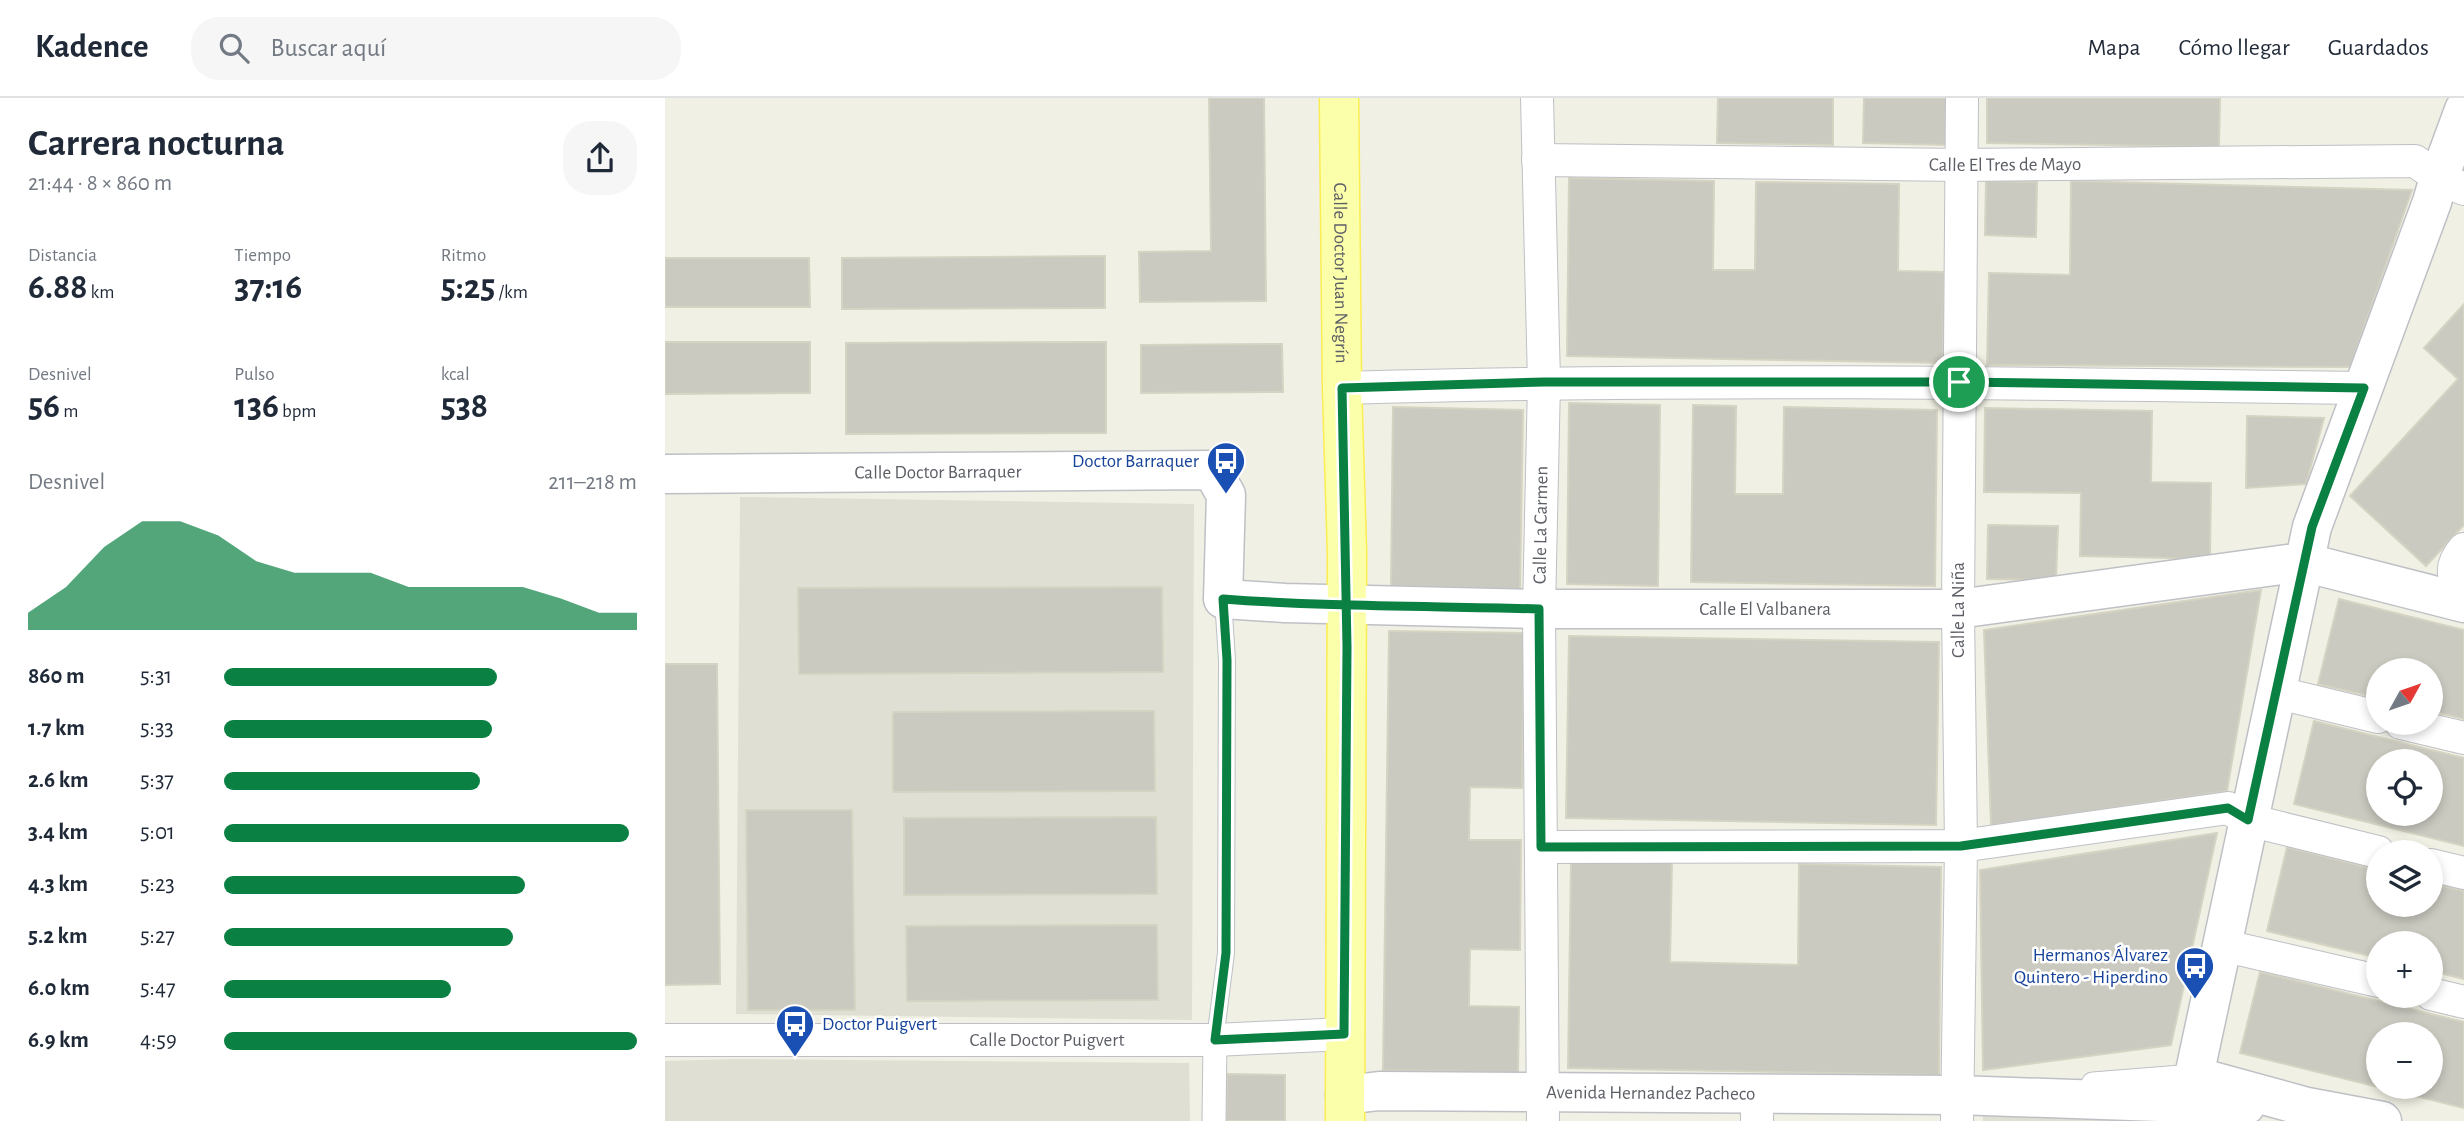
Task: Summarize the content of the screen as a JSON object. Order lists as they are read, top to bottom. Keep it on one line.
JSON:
{"streets":{"main road":["Calle Doctor Juan Negrín"],"street":["Calle El Tres de Mayo","Calle Doctor Barraquer","Calle La Carmen","Calle El Valbanera","Calle La Niña","Calle Doctor Puigvert","Avenida Hernandez Pacheco"]},"crossings":[["Calle El Tres de Mayo","Calle La Carmen"],["Calle El Tres de Mayo","Calle La Niña"],["Calle Doctor Juan Negrín","Calle El Valbanera"],["Calle Doctor Juan Negrín","Calle Doctor Puigvert"],["Calle Doctor Juan Negrín","Avenida Hernandez Pacheco"],["Calle Doctor Barraquer","Calle El Valbanera"],["Calle La Carmen","Calle El Valbanera"],["Calle La Carmen","Avenida Hernandez Pacheco"],["Calle El Valbanera","Calle La Niña"],["Calle La Niña","Avenida Hernandez Pacheco"]],"places":{"bus stop":["Doctor Barraquer","Hermanos Álvarez Quintero - Hiperdino","Doctor Puigvert"]},"north":"top right","page":{"header":"Kadence","search":"Buscar aquí","nav":["Mapa","Cómo llegar","Guardados"],"heading":["Carrera nocturna","21:44 · 8 × 860 m"],"stats":[["Distancia","6.88 km"],["Tiempo","37:16"],["Ritmo","5:25 /km"],["Desnivel","56 m"],["Pulso","136 bpm"],["kcal","538"]],"chart":["Desnivel","211–218 m"],"list":[{"name":"860 m","note":"5:31"},{"name":"1.7 km","note":"5:33"},{"name":"2.6 km","note":"5:37"},{"name":"3.4 km","note":"5:01"},{"name":"4.3 km","note":"5:23"},{"name":"5.2 km","note":"5:27"},{"name":"6.0 km","note":"5:47"},{"name":"6.9 km","note":"4:59"}],"map_buttons":["+","−"]}}
